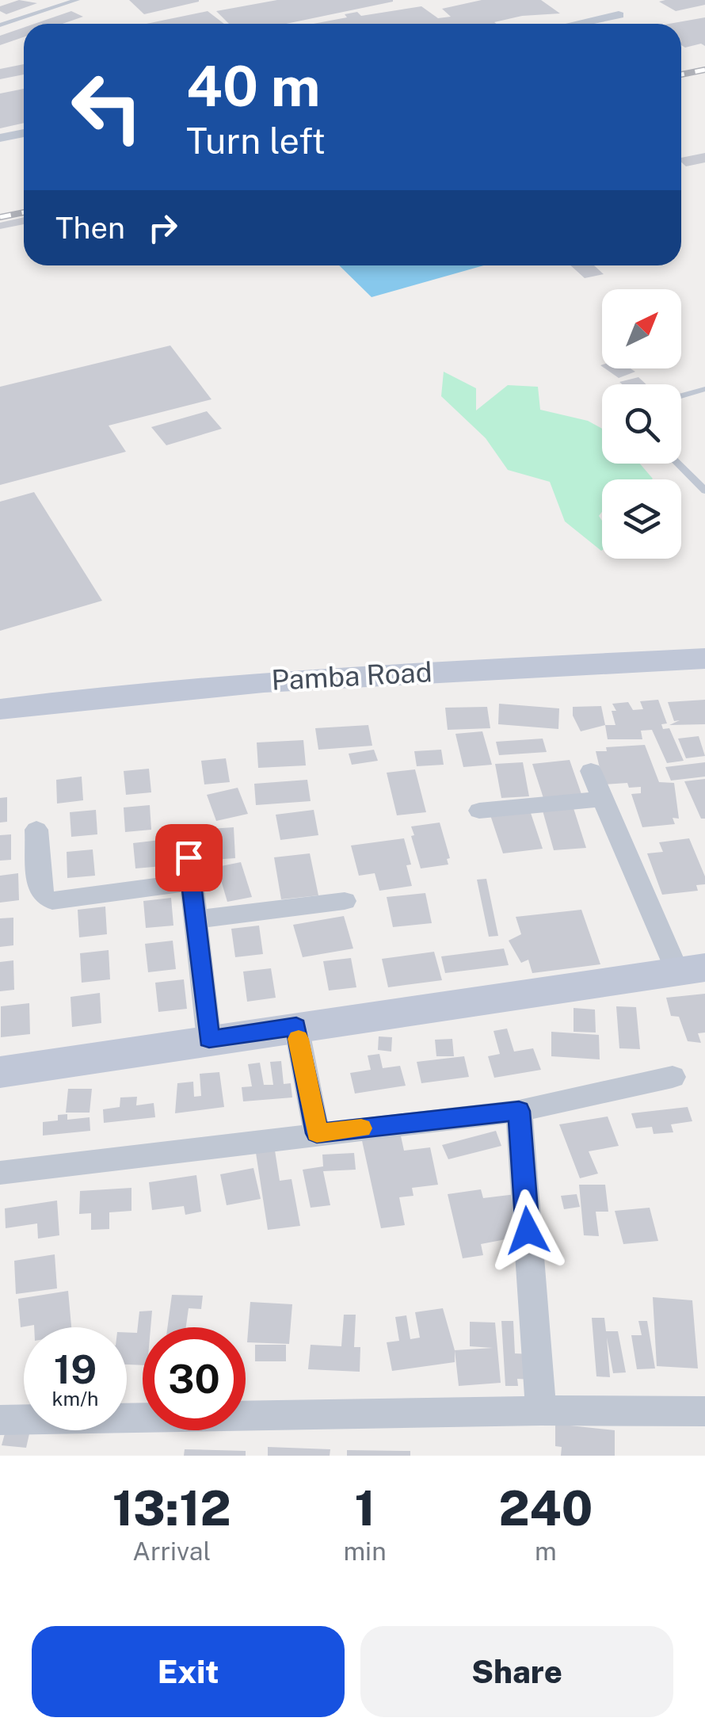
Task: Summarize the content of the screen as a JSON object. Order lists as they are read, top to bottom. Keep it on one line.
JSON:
{"streets":{"main road":["Pamba Road"]},"north":"top right","page":{"turn":["40 m","Turn left"],"then":"Then","speed":"19 km/h","limit":"30","eta":["13:12","Arrival","1","min","240","m"],"buttons":["Exit","Share"]}}
